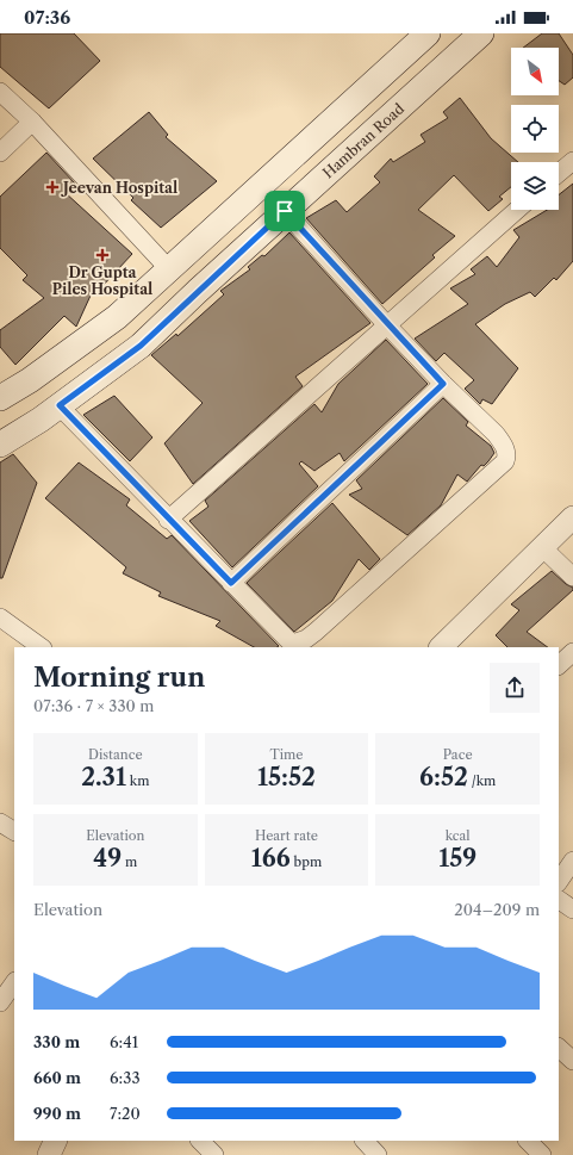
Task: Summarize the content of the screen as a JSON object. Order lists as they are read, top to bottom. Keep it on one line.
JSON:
{"streets":{"main road":["Hambran Road"]},"places":{"health":["Jeevan Hospital","Dr Gupta Piles Hospital"]},"north":"bottom right","page":{"status":"07:36","heading":["Morning run","07:36 · 7 × 330 m"],"stats":[["Distance","2.31 km"],["Time","15:52"],["Pace","6:52 /km"],["Elevation","49 m"],["Heart rate","166 bpm"],["kcal","159"]],"chart":["Elevation","204–209 m"],"list":[{"name":"330 m","note":"6:41"},{"name":"660 m","note":"6:33"},{"name":"990 m","note":"7:20"}]}}
